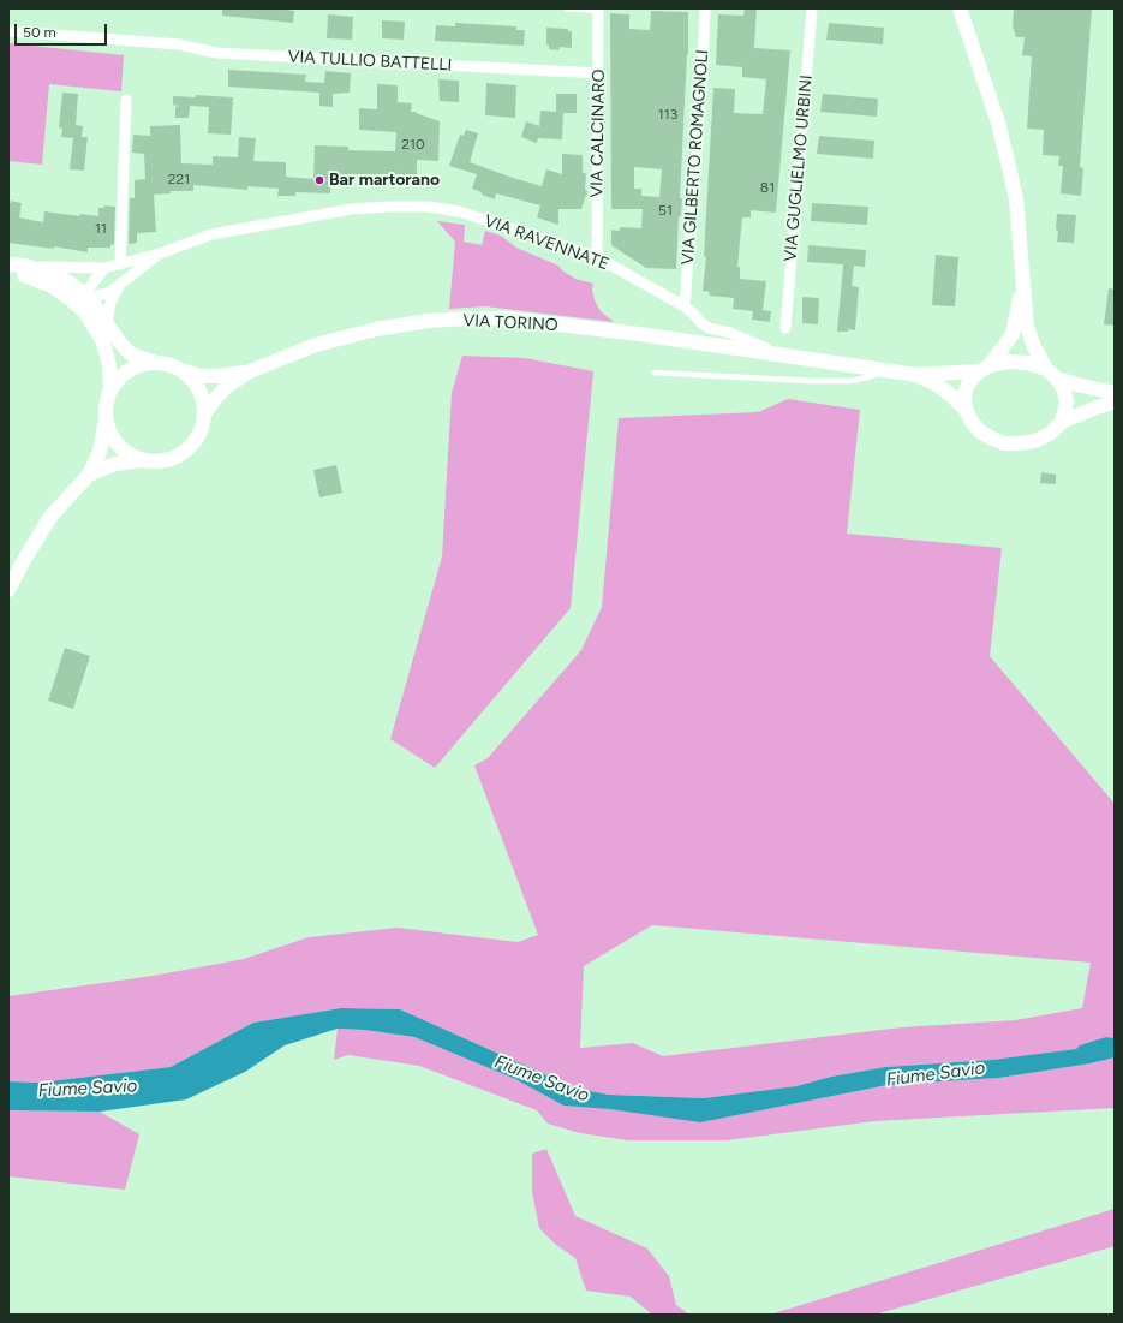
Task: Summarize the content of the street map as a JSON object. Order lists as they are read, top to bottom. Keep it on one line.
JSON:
{"streets":{"main road":["VIA RAVENNATE","VIA TORINO"],"street":["VIA TULLIO BATTELLI","VIA CALCINARO","VIA GILBERTO ROMAGNOLI","VIA GUGLIELMO URBINI"]},"crossings":[["VIA TULLIO BATTELLI","VIA CALCINARO"],["VIA CALCINARO","VIA RAVENNATE"],["VIA GILBERTO ROMAGNOLI","VIA RAVENNATE"],["VIA RAVENNATE","VIA TORINO"]],"water":["Fiume Savio"],"places":["Bar martorano"],"house_numbers":["113","210","221","81","51","11"],"scale_bar":"50 m"}
